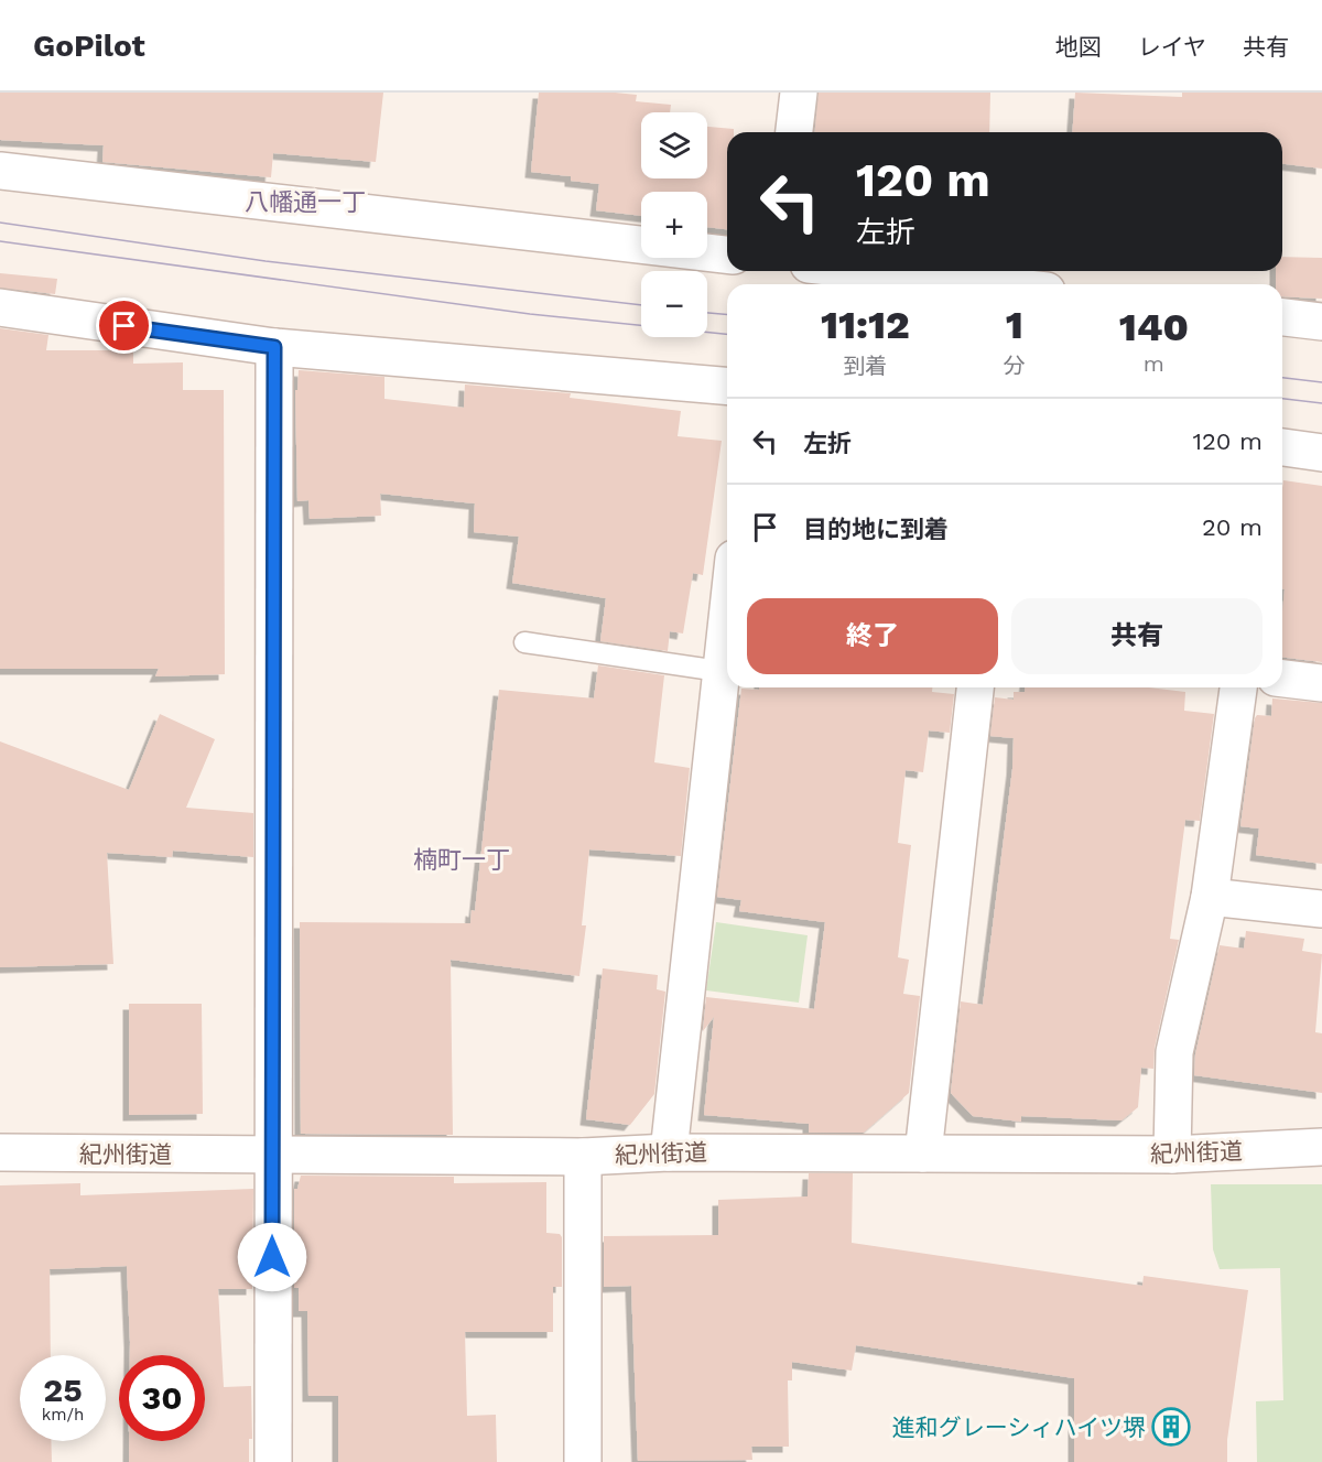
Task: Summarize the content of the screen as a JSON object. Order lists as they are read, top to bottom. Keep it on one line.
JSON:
{"streets":{"street":["紀州街道"]},"districts":["八幡通一丁","楠町一丁"],"places":{"building":["進和グレーシィハイツ堺"]},"page":{"header":"GoPilot","nav":["地図","レイヤ","共有"],"map_buttons":["+","−"],"turn":["120 m","左折"],"eta":["11:12","到着","1","分","140","m"],"list":[{"name":"左折","value":"120 m"},{"name":"目的地に到着","value":"20 m"}],"buttons":["終了","共有"],"speed":"25 km/h","limit":"30"}}
